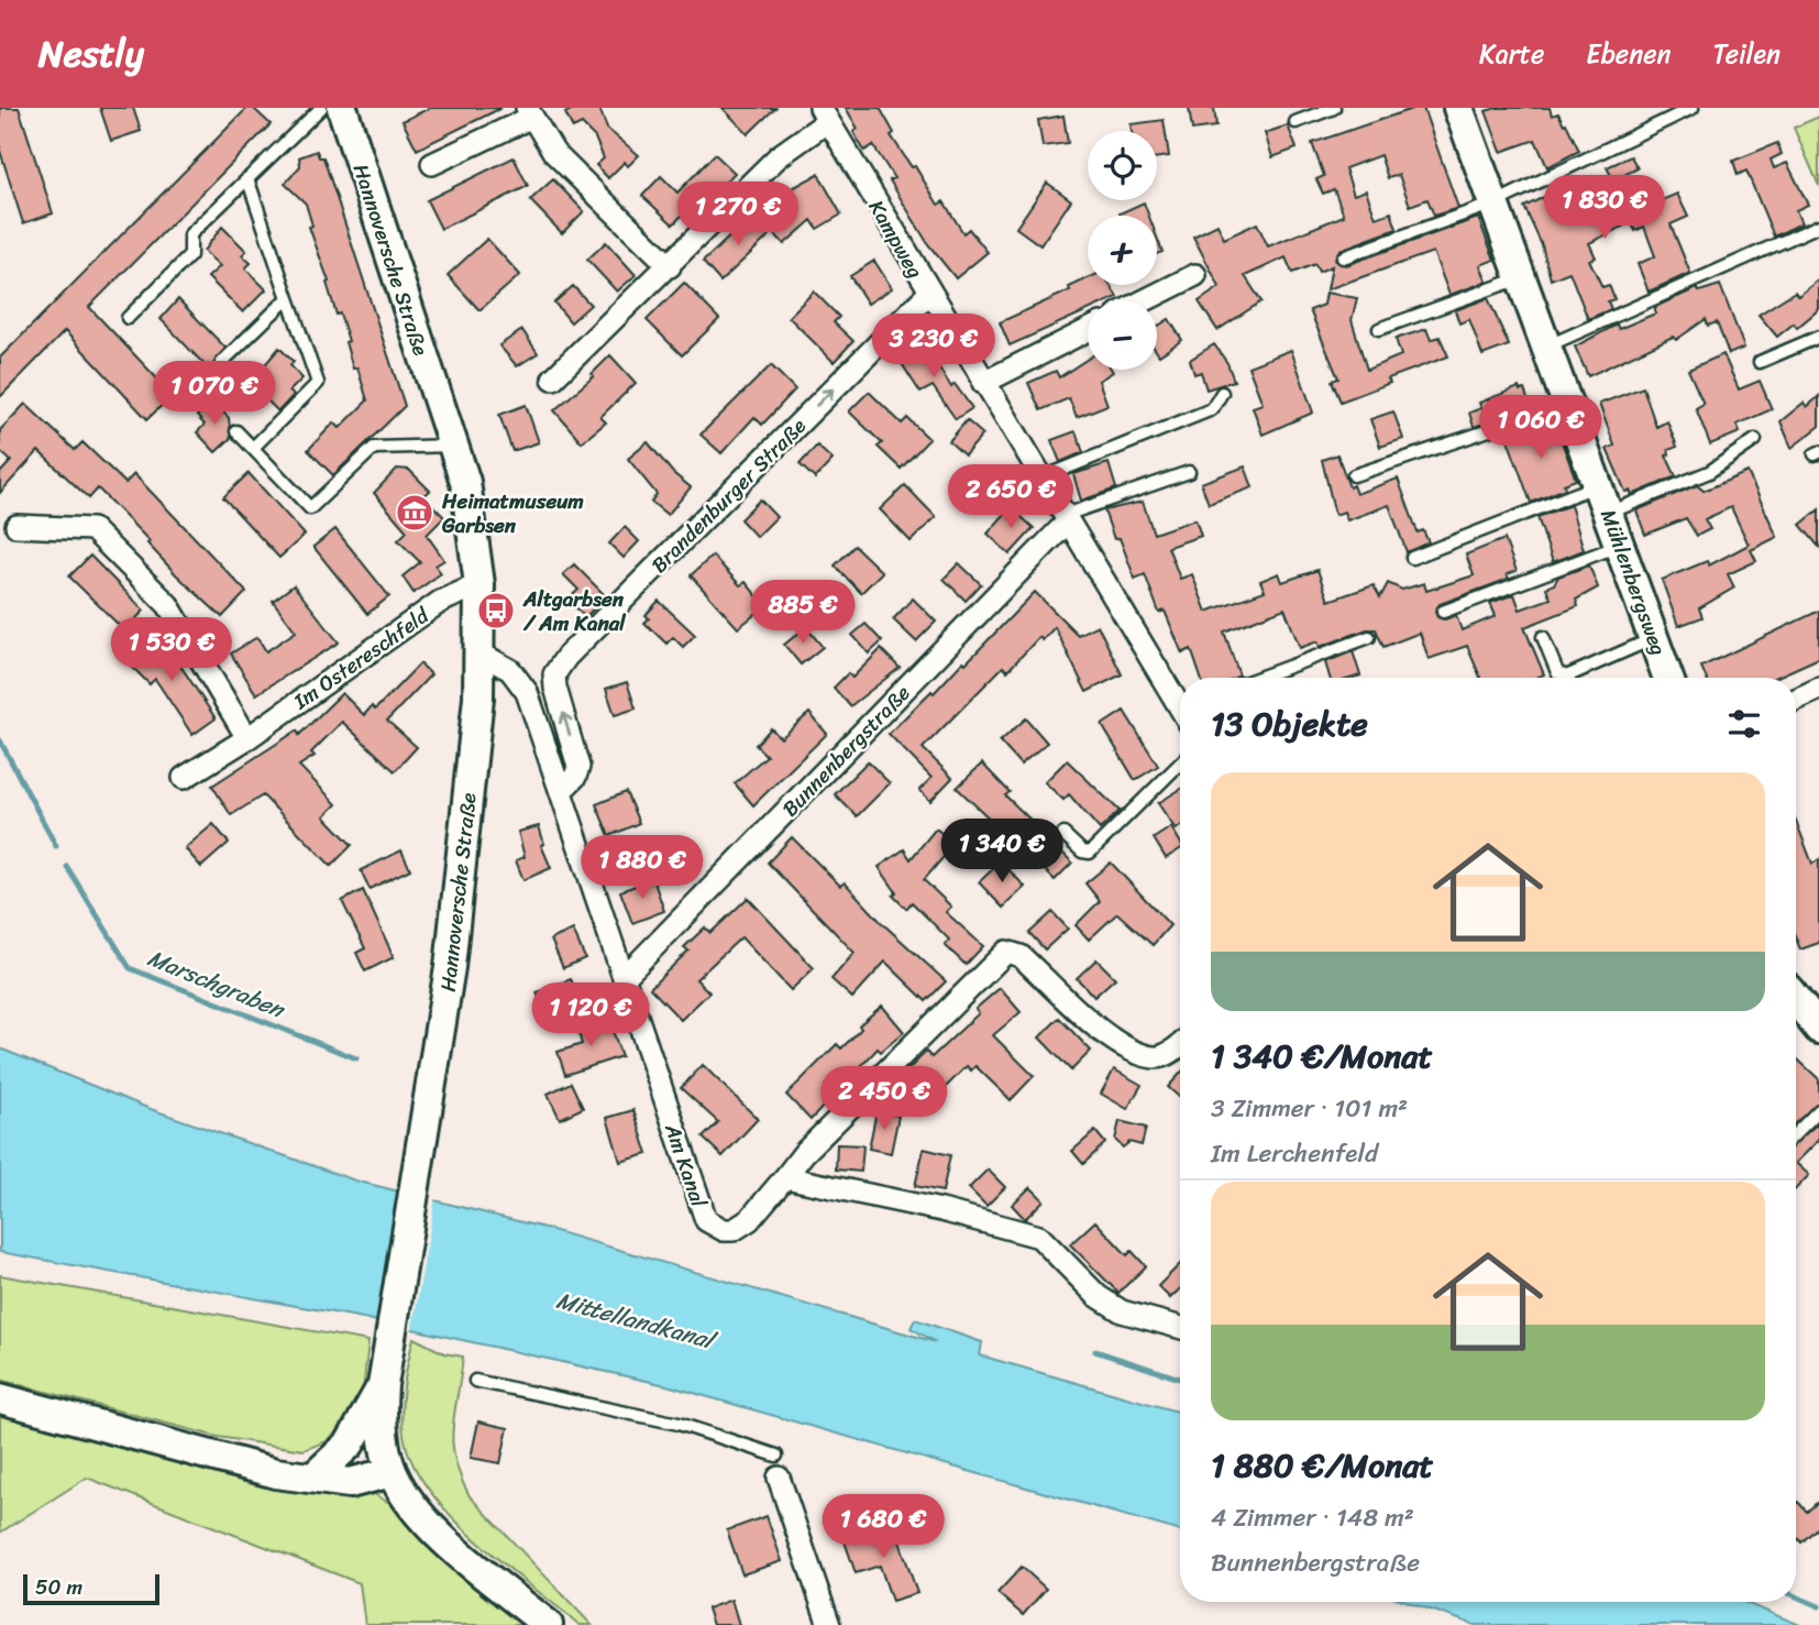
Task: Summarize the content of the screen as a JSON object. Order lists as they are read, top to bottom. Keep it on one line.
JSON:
{"streets":{"main road":["Hannoversche Straße","Mühlenbergsweg"],"street":["Kampweg","Brandenburger Straße","Im Ostereschfeld","Bunnenbergstraße","Am Kanal"]},"crossings":[["Kampweg","Brandenburger Straße"],["Kampweg","Bunnenbergstraße"],["Hannoversche Straße","Im Ostereschfeld"],["Hannoversche Straße","Am Kanal"],["Brandenburger Straße","Am Kanal"],["Bunnenbergstraße","Am Kanal"]],"one_way":["Brandenburger Straße"],"water":["Marschgraben","Mittellandkanal"],"places":{"museum":["Heimatmuseum Garbsen"],"bus stop":["Altgarbsen / Am Kanal"]},"scale_bar":"50 m","page":{"header":"Nestly","nav":["Karte","Ebenen","Teilen"],"map_buttons":["+","−"],"price":["1 830 €","1 270 €","3 230 €","1 070 €","1 060 €","2 650 €","885 €","1 530 €","1 340 €","1 880 €","1 120 €","2 450 €","1 680 €"],"heading":"13 Objekte","list":[{"name":"1 340 €/Monat","note":"3 Zimmer · 101 m² · Im Lerchenfeld"},{"name":"1 880 €/Monat","note":"4 Zimmer · 148 m² · Bunnenbergstraße"}],"scale":"50 m"}}
